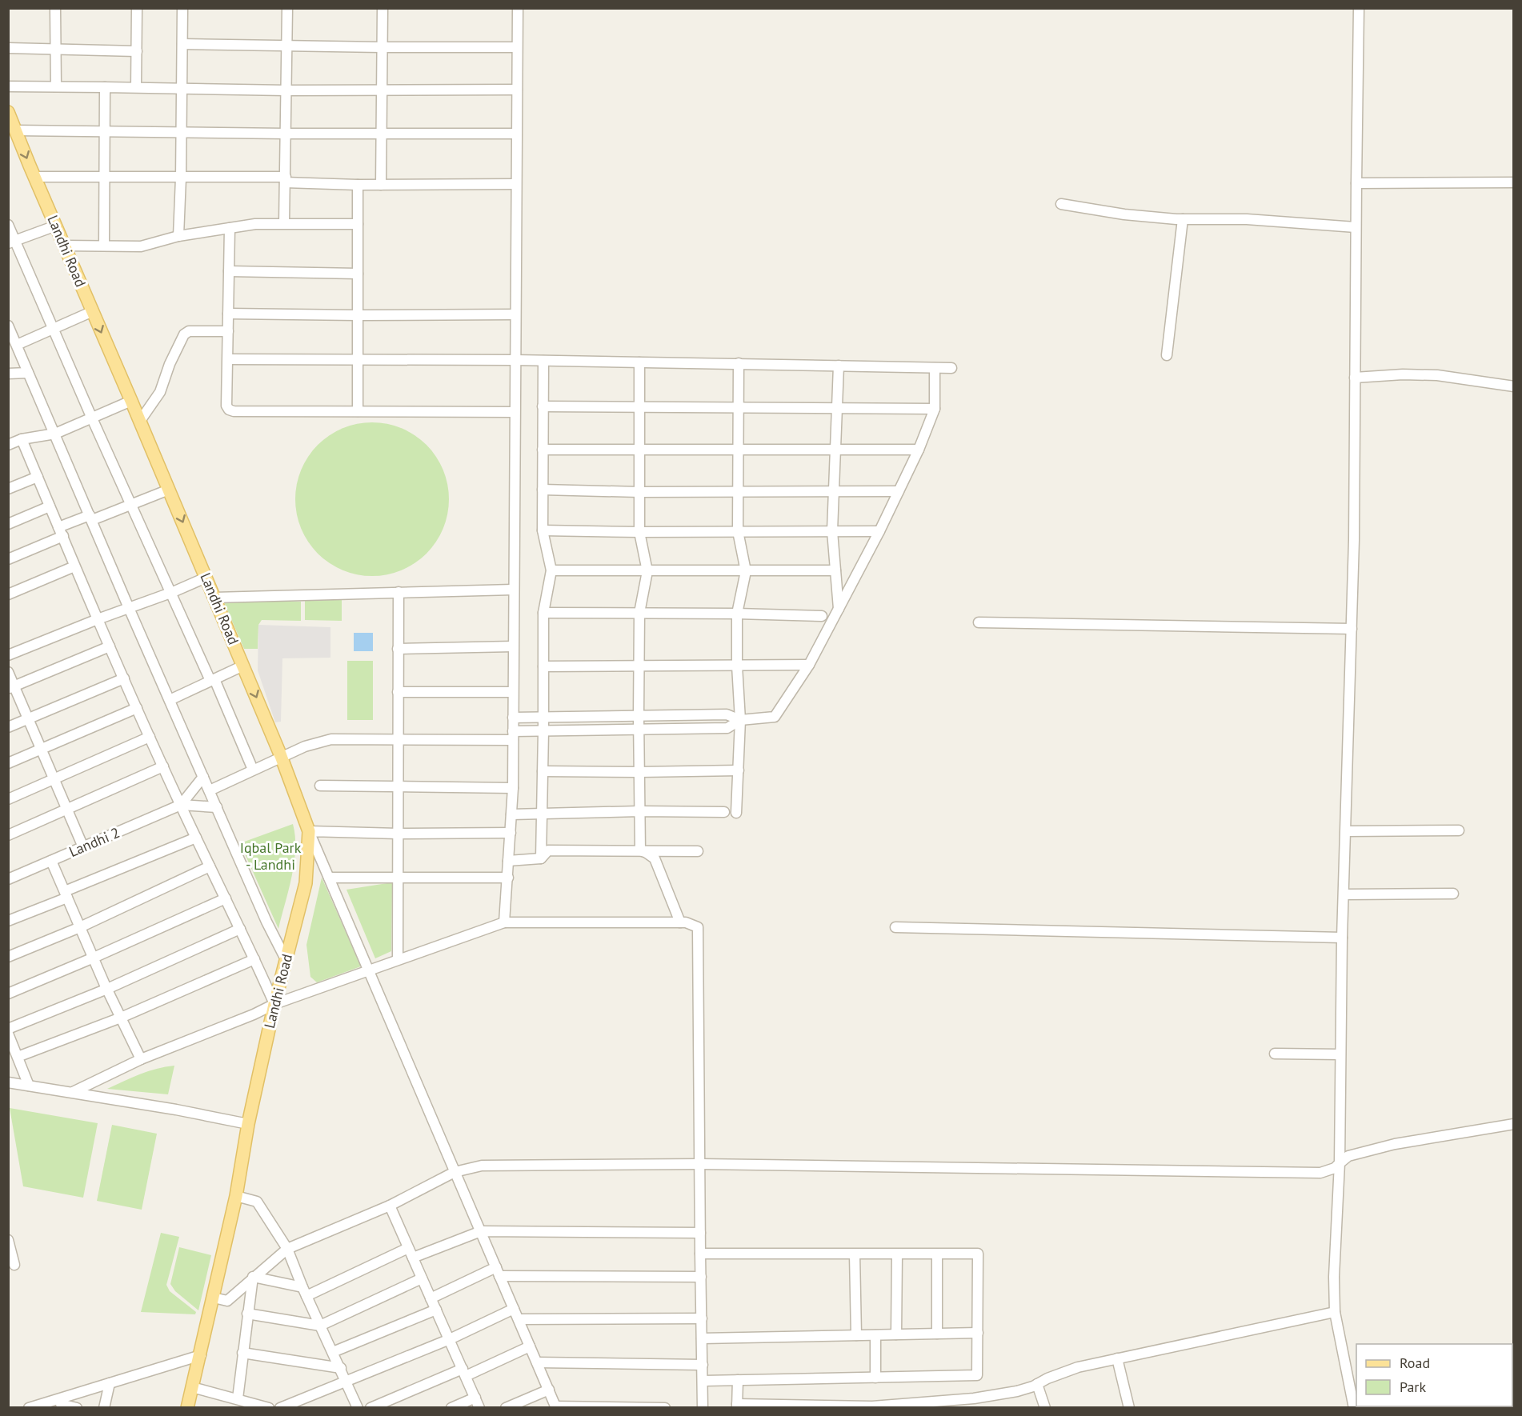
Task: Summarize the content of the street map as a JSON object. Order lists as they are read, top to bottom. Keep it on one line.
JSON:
{"streets":{"main road":["Landhi Road"],"street":["Landhi 2"]},"parks":["Iqbal Park - Landhi"],"legend":["Road","Park"]}
